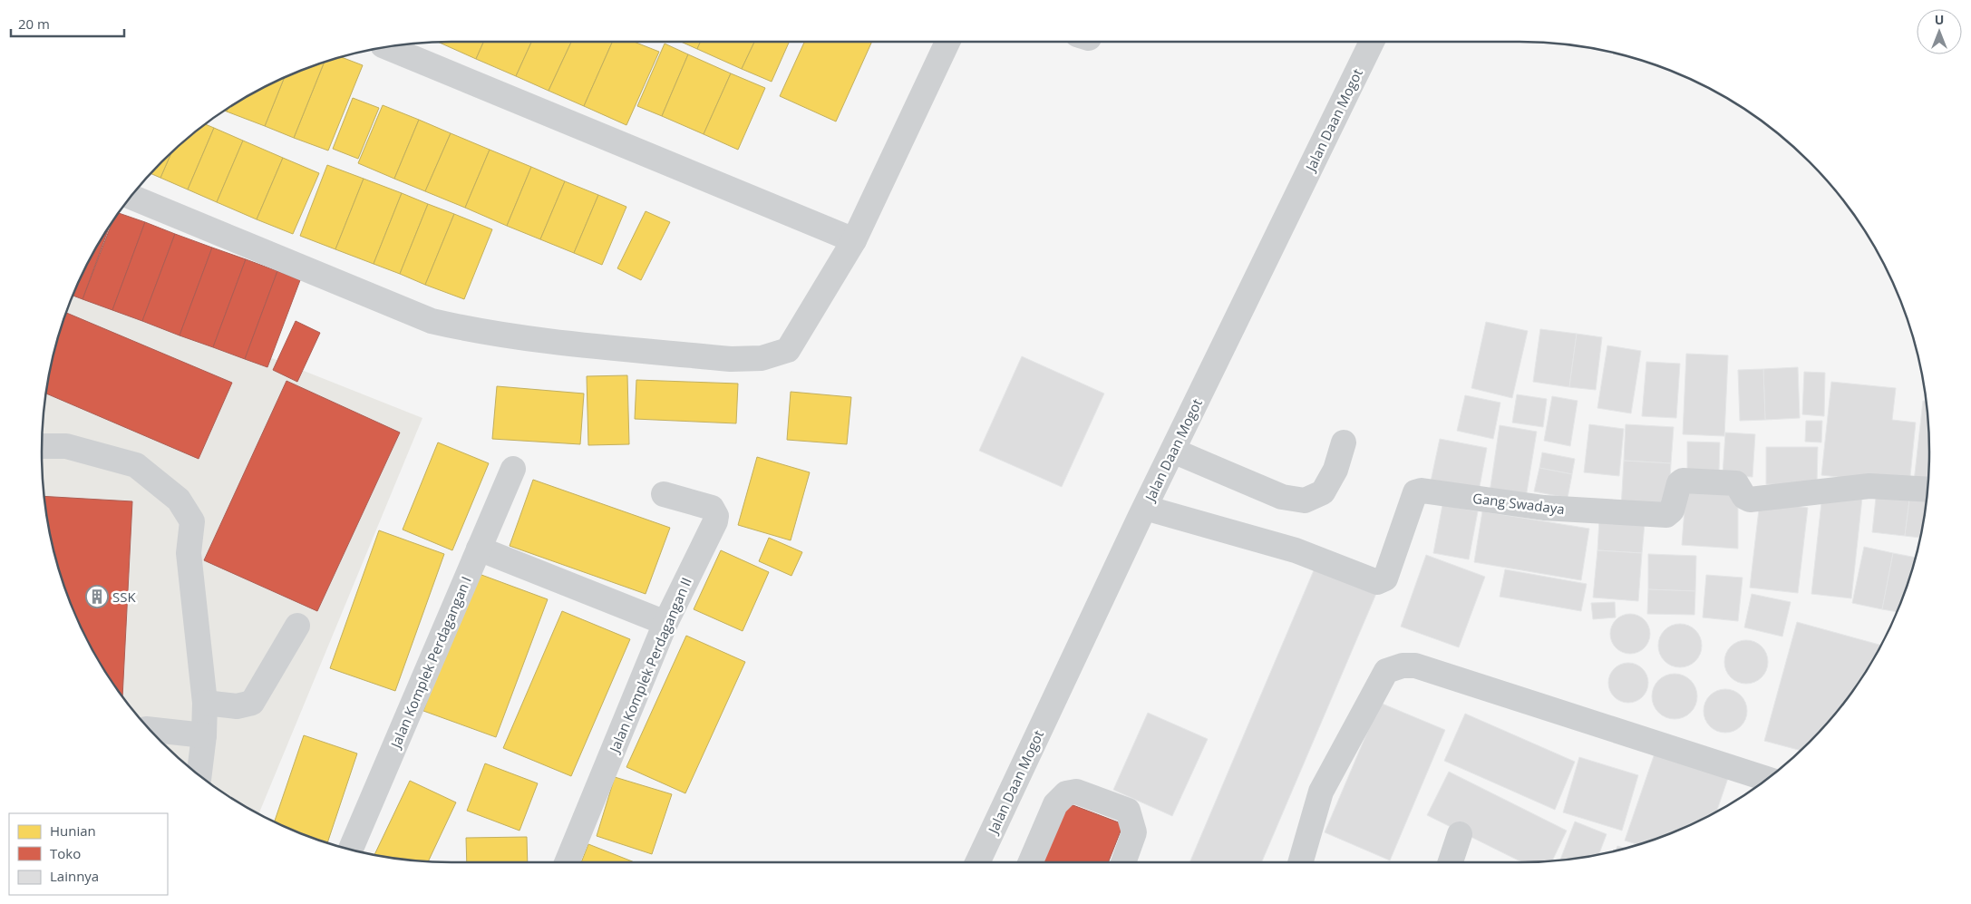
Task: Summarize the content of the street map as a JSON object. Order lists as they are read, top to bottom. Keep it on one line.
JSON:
{"streets":{"street":["Jalan Daan Mogot","Gang Swadaya","Jalan Komplek Perdagangan I","Jalan Komplek Perdagangan II"]},"crossings":[["Jalan Daan Mogot","Gang Swadaya"]],"places":{"building":["SSK"]},"legend":["Hunian","Toko","Lainnya"],"scale_bar":"20 m","north":"top"}
